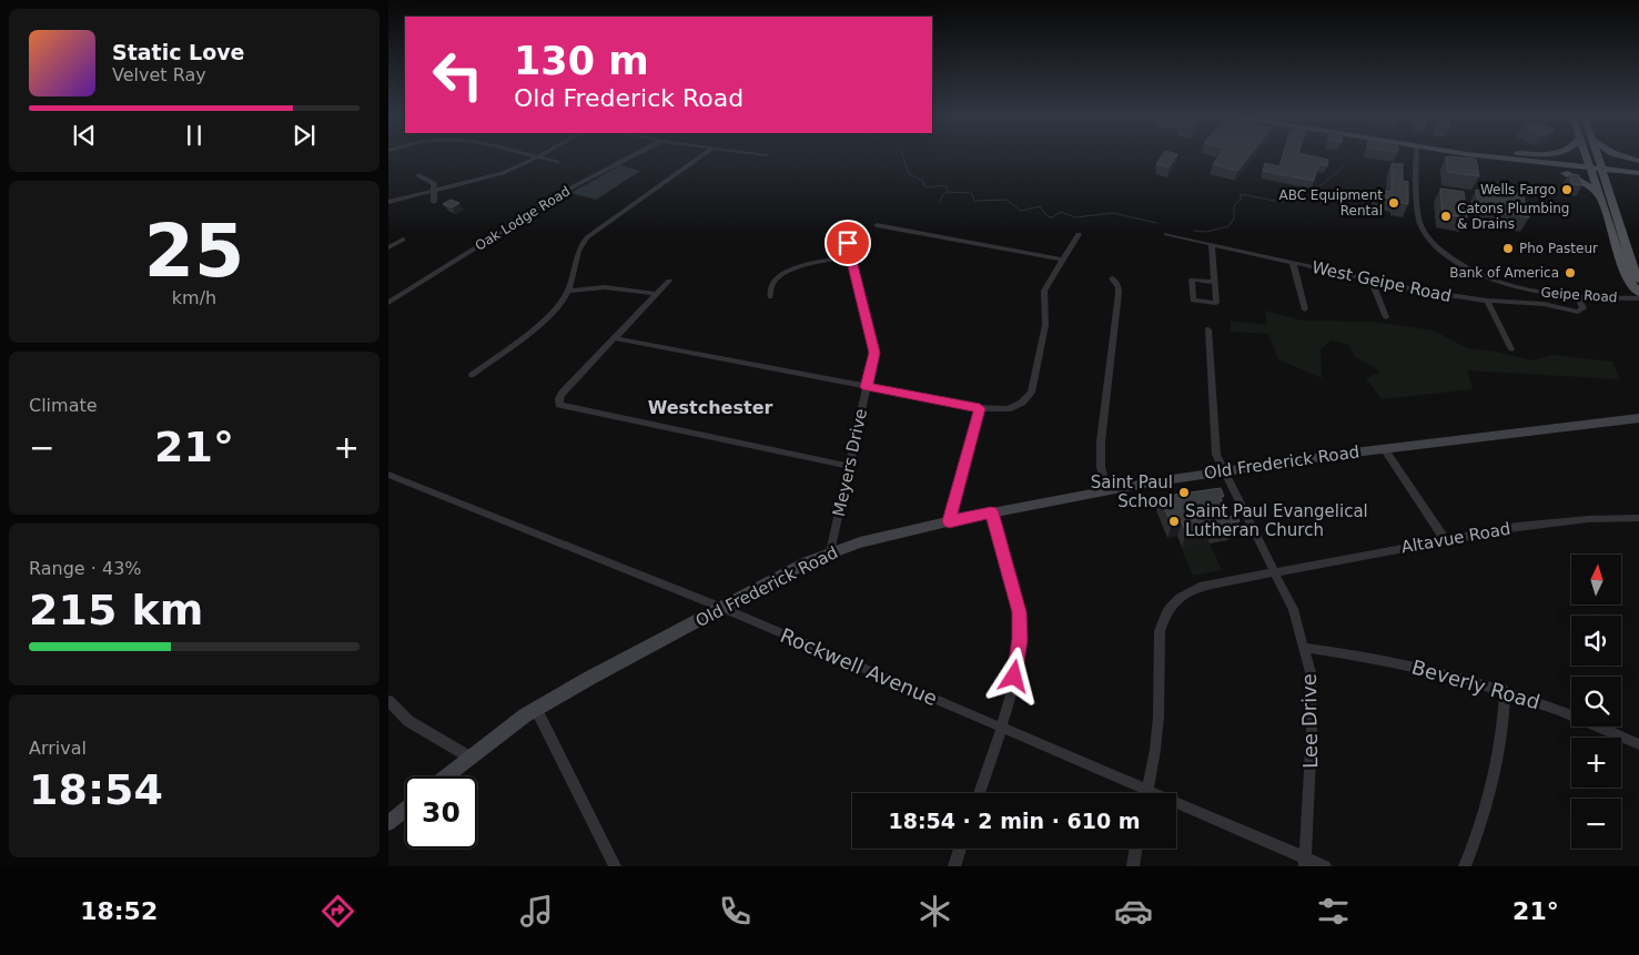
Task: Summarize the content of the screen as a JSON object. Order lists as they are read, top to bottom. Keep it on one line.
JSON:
{"streets":{"street":["Oak Lodge Road","West Geipe Road","Geipe Road","Meyers Drive","Old Frederick Road","Altavue Road","Rockwell Avenue","Beverly Road","Lee Drive"]},"crossings":[["West Geipe Road","Geipe Road"],["Meyers Drive","Old Frederick Road"],["Old Frederick Road","Rockwell Avenue"],["Old Frederick Road","Lee Drive"],["Altavue Road","Rockwell Avenue"],["Altavue Road","Lee Drive"],["Rockwell Avenue","Lee Drive"],["Beverly Road","Lee Drive"]],"districts":["Westchester"],"places":["Wells Fargo","ABC Equipment Rental","Catons Plumbing & Drains","Pho Pasteur","Bank of America","Saint Paul School","Saint Paul Evangelical Lutheran Church"],"north":"top","page":{"turn":["130 m","Old Frederick Road"],"song":["Static Love","Velvet Ray"],"tile":[["25","km/h"],"Climate",["Range · 43%","215 km"],["Arrival","18:54"]],"heat":["−","21°","+"],"map_buttons":["+","−"],"limit":"30","trip":"18:54 · 2 min · 610 m","tabs":["18:52","21°"]}}
